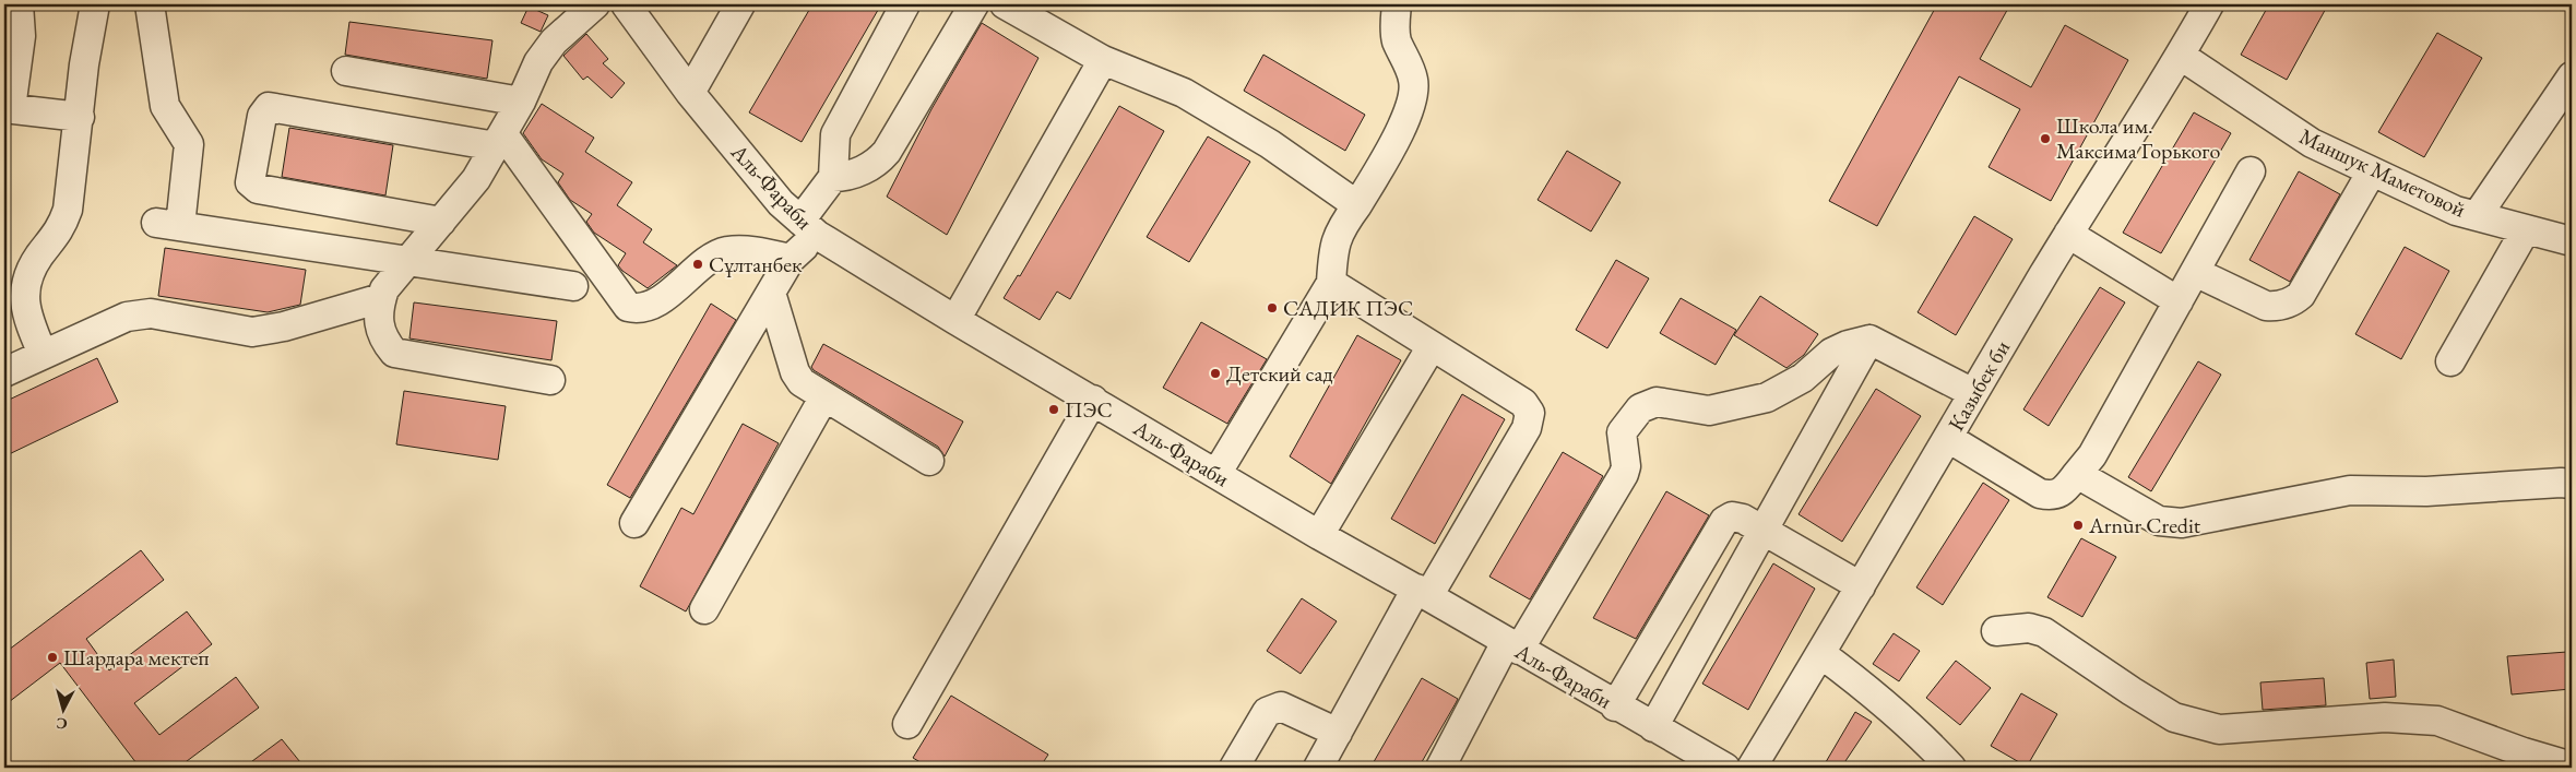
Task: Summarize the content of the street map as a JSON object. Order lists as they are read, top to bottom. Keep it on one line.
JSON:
{"streets":{"street":["Маншук Маметовой","Аль-Фараби","Казыбек би"]},"crossings":[["Маншук Маметовой","Казыбек би"]],"places":["Школа им. Максима Горького","Сұлтанбек","САДИК ПЭС","Детский сад","ПЭС","Arnur Credit","Шардара мектеп"],"north":"bottom"}
